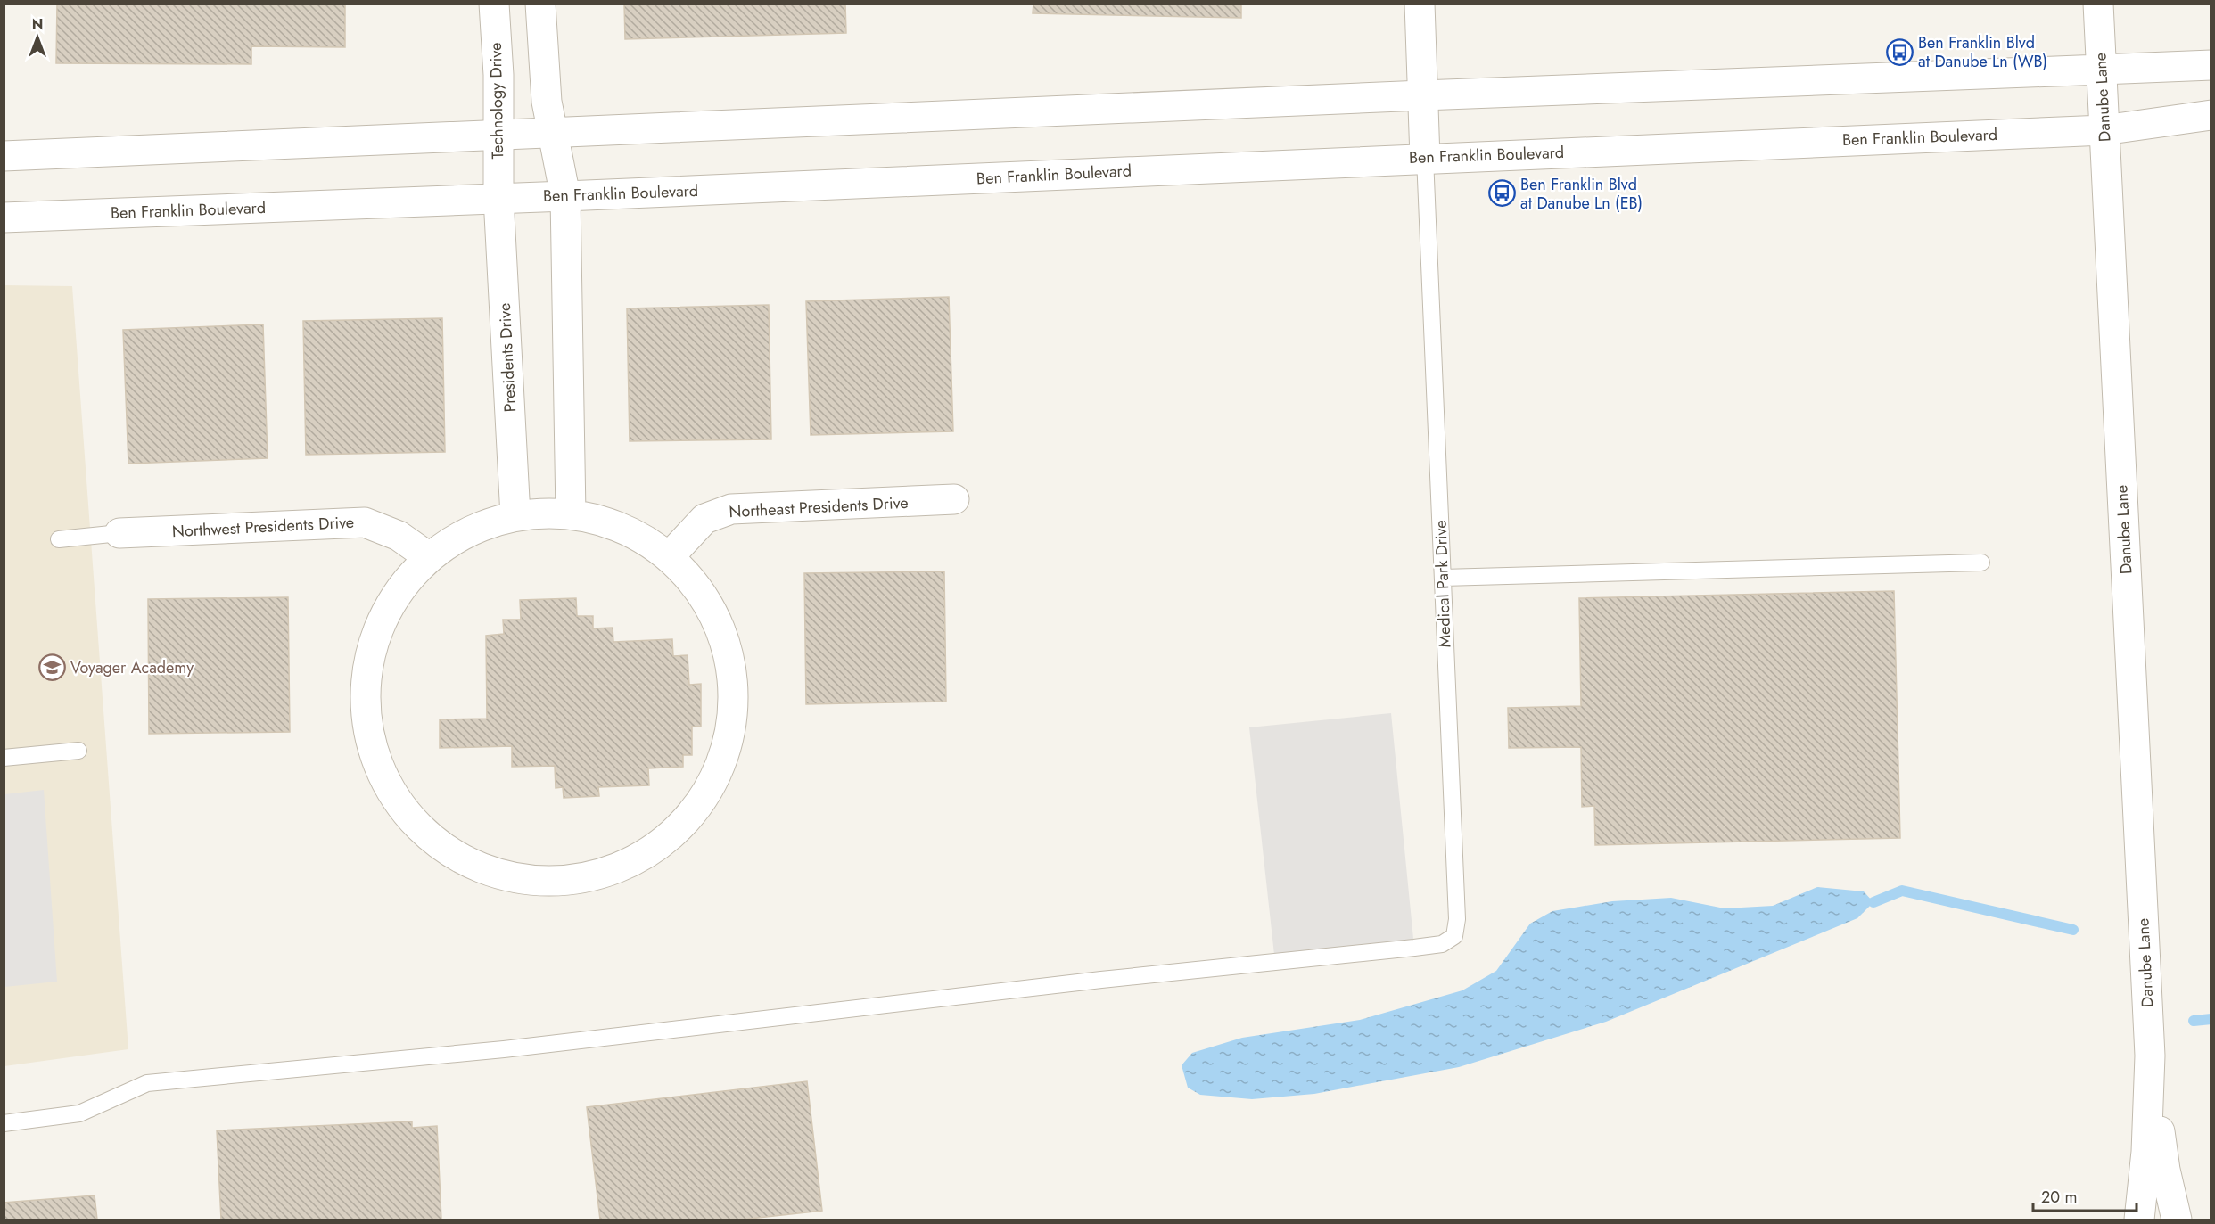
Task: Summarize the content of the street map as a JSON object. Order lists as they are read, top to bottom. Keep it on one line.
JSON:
{"streets":{"street":["Danube Lane","Technology Drive","Ben Franklin Boulevard","Presidents Drive","Northeast Presidents Drive","Northwest Presidents Drive","Medical Park Drive"]},"crossings":[["Danube Lane","Ben Franklin Boulevard"],["Technology Drive","Ben Franklin Boulevard"],["Technology Drive","Presidents Drive"],["Ben Franklin Boulevard","Presidents Drive"],["Ben Franklin Boulevard","Medical Park Drive"]],"places":{"bus stop":["Ben Franklin Blvd at Danube Ln (WB)","Ben Franklin Blvd at Danube Ln (EB)"],"school or university":["Voyager Academy"]},"scale_bar":"20 m","north":"top"}
